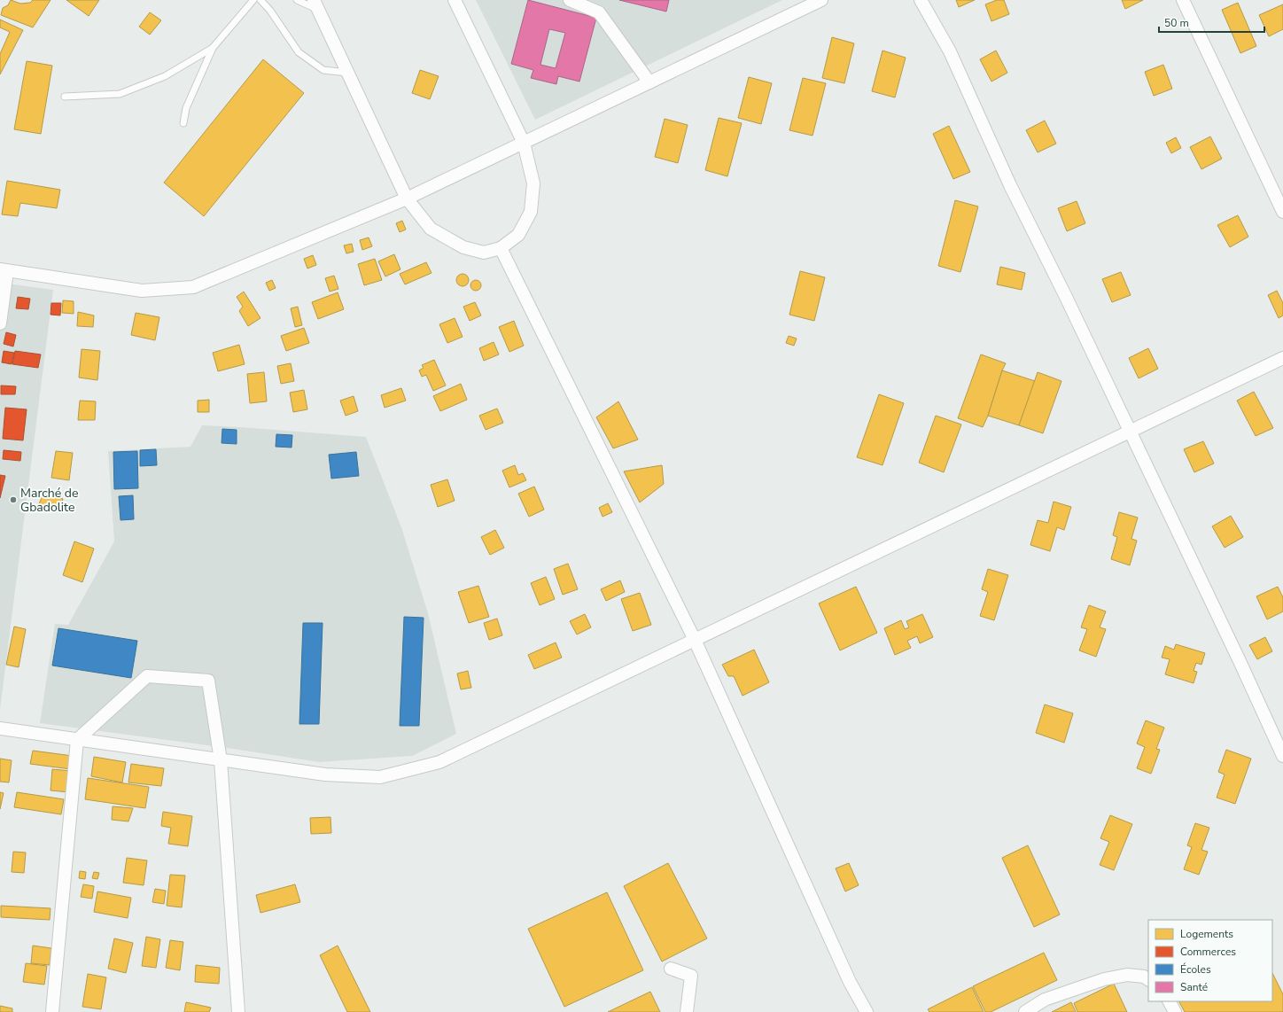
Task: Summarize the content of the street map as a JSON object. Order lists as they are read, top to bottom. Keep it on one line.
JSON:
{"places":["Marché de Gbadolite"],"legend":["Logements","Commerces","Écoles","Santé"],"scale_bar":"50 m"}
